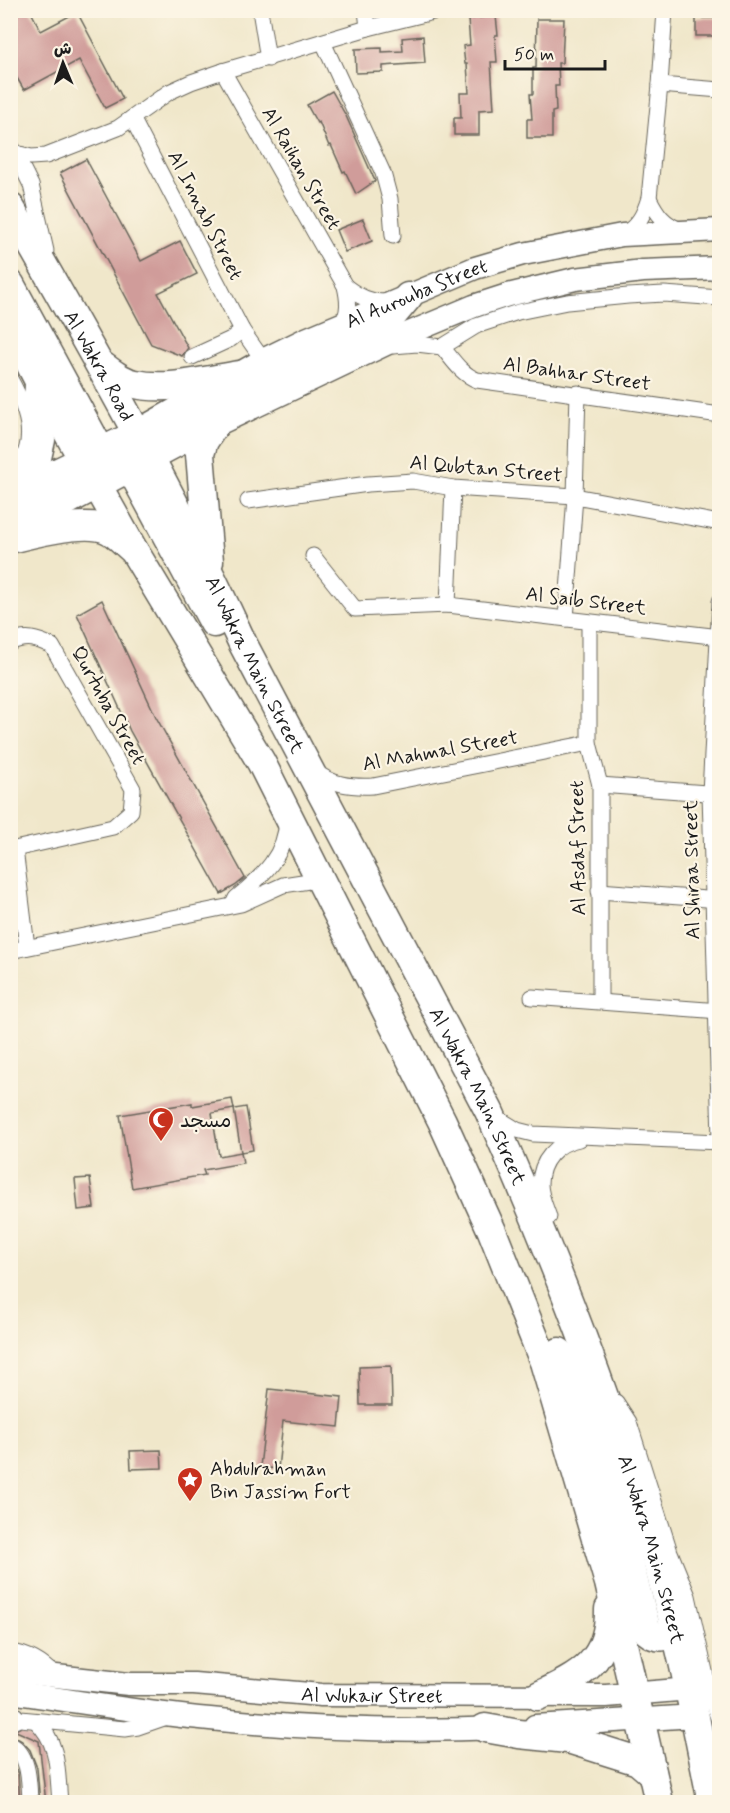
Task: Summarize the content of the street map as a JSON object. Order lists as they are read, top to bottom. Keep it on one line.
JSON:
{"streets":{"highway":["Al Wakra Road","Al Wakra Main Street"],"street":["Al Raihan Street","Al Innab Street","Al Aurouba Street","Al Bahhar Street","Al Qubtan Street","Al Saib Street","Qurtuba Street","Al Mahmal Street","Al Asdaf Street","Al Shiraa Street","Al Wukair Street"]},"crossings":[["Al Raihan Street","Al Aurouba Street"],["Al Innab Street","Al Aurouba Street"],["Al Aurouba Street","Al Wakra Road"],["Al Aurouba Street","Al Bahhar Street"],["Al Aurouba Street","Al Wakra Main Street"],["Al Wakra Road","Al Wakra Main Street"],["Al Saib Street","Al Asdaf Street"],["Al Saib Street","Al Shiraa Street"],["Al Wakra Main Street","Al Mahmal Street"],["Al Wakra Main Street","Al Wukair Street"],["Al Mahmal Street","Al Asdaf Street"]],"places":{"mosque":["مسجد"],"place":["Abdulrahman Bin Jassim Fort"]},"scale_bar":"50 m","north":"top"}
